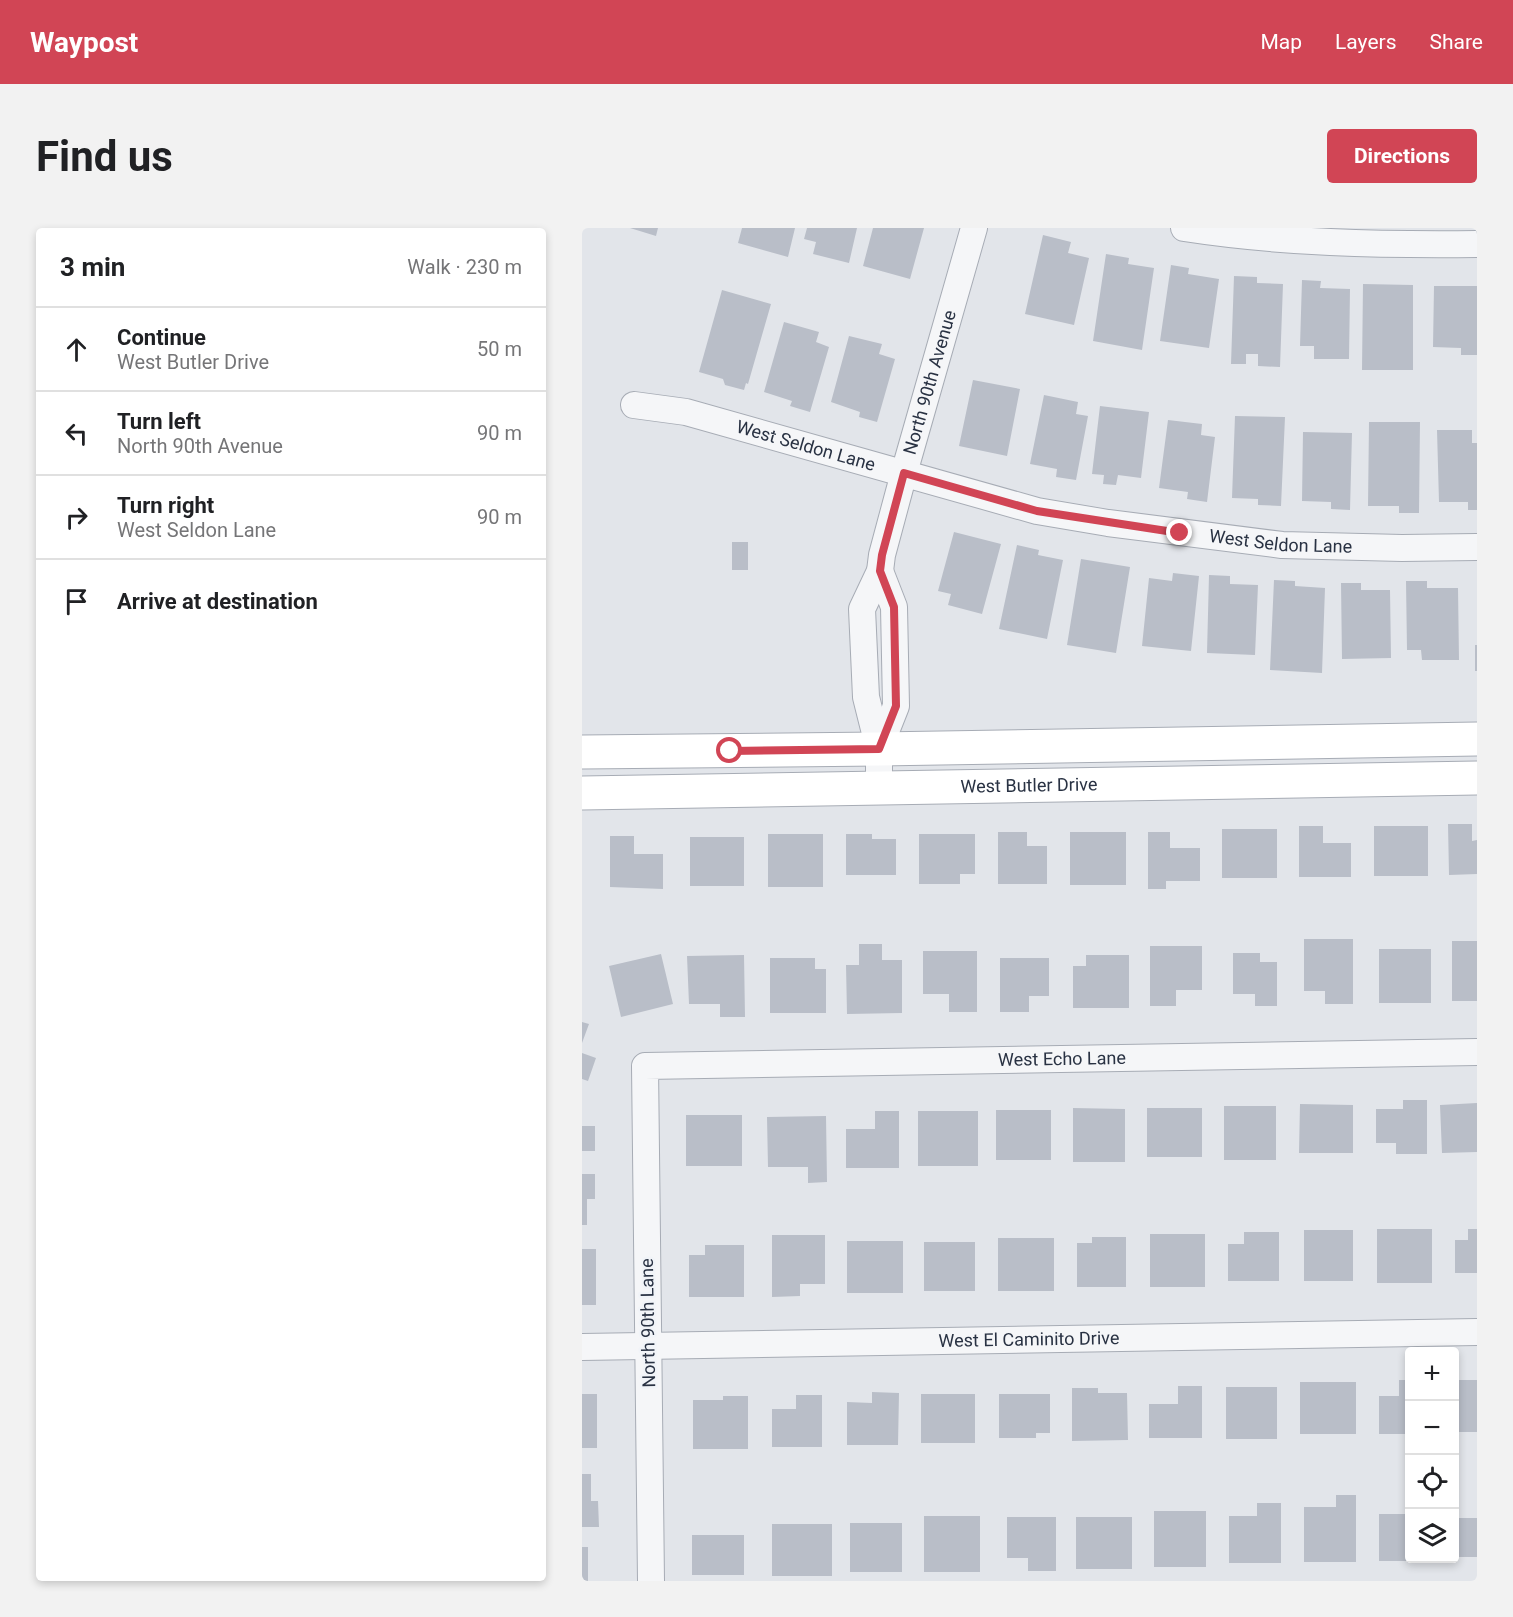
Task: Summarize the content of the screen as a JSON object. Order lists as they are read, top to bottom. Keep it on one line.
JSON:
{"streets":{"street":["North 90th Avenue","West Seldon Lane","West Butler Drive","West Echo Lane","North 90th Lane","West El Caminito Drive"]},"crossings":[["North 90th Avenue","West Seldon Lane"],["North 90th Avenue","West Butler Drive"],["West Echo Lane","North 90th Lane"],["North 90th Lane","West El Caminito Drive"]],"page":{"header":"Waypost","nav":["Map","Layers","Share"],"buttons":"Directions","title":"Find us","heading":["3 min","Walk · 230 m"],"list":[["Continue","West Butler Drive","50 m"],["Turn left","North 90th Avenue","90 m"],["Turn right","West Seldon Lane","90 m"],"Arrive at destination"],"map_buttons":["+","−"]}}
